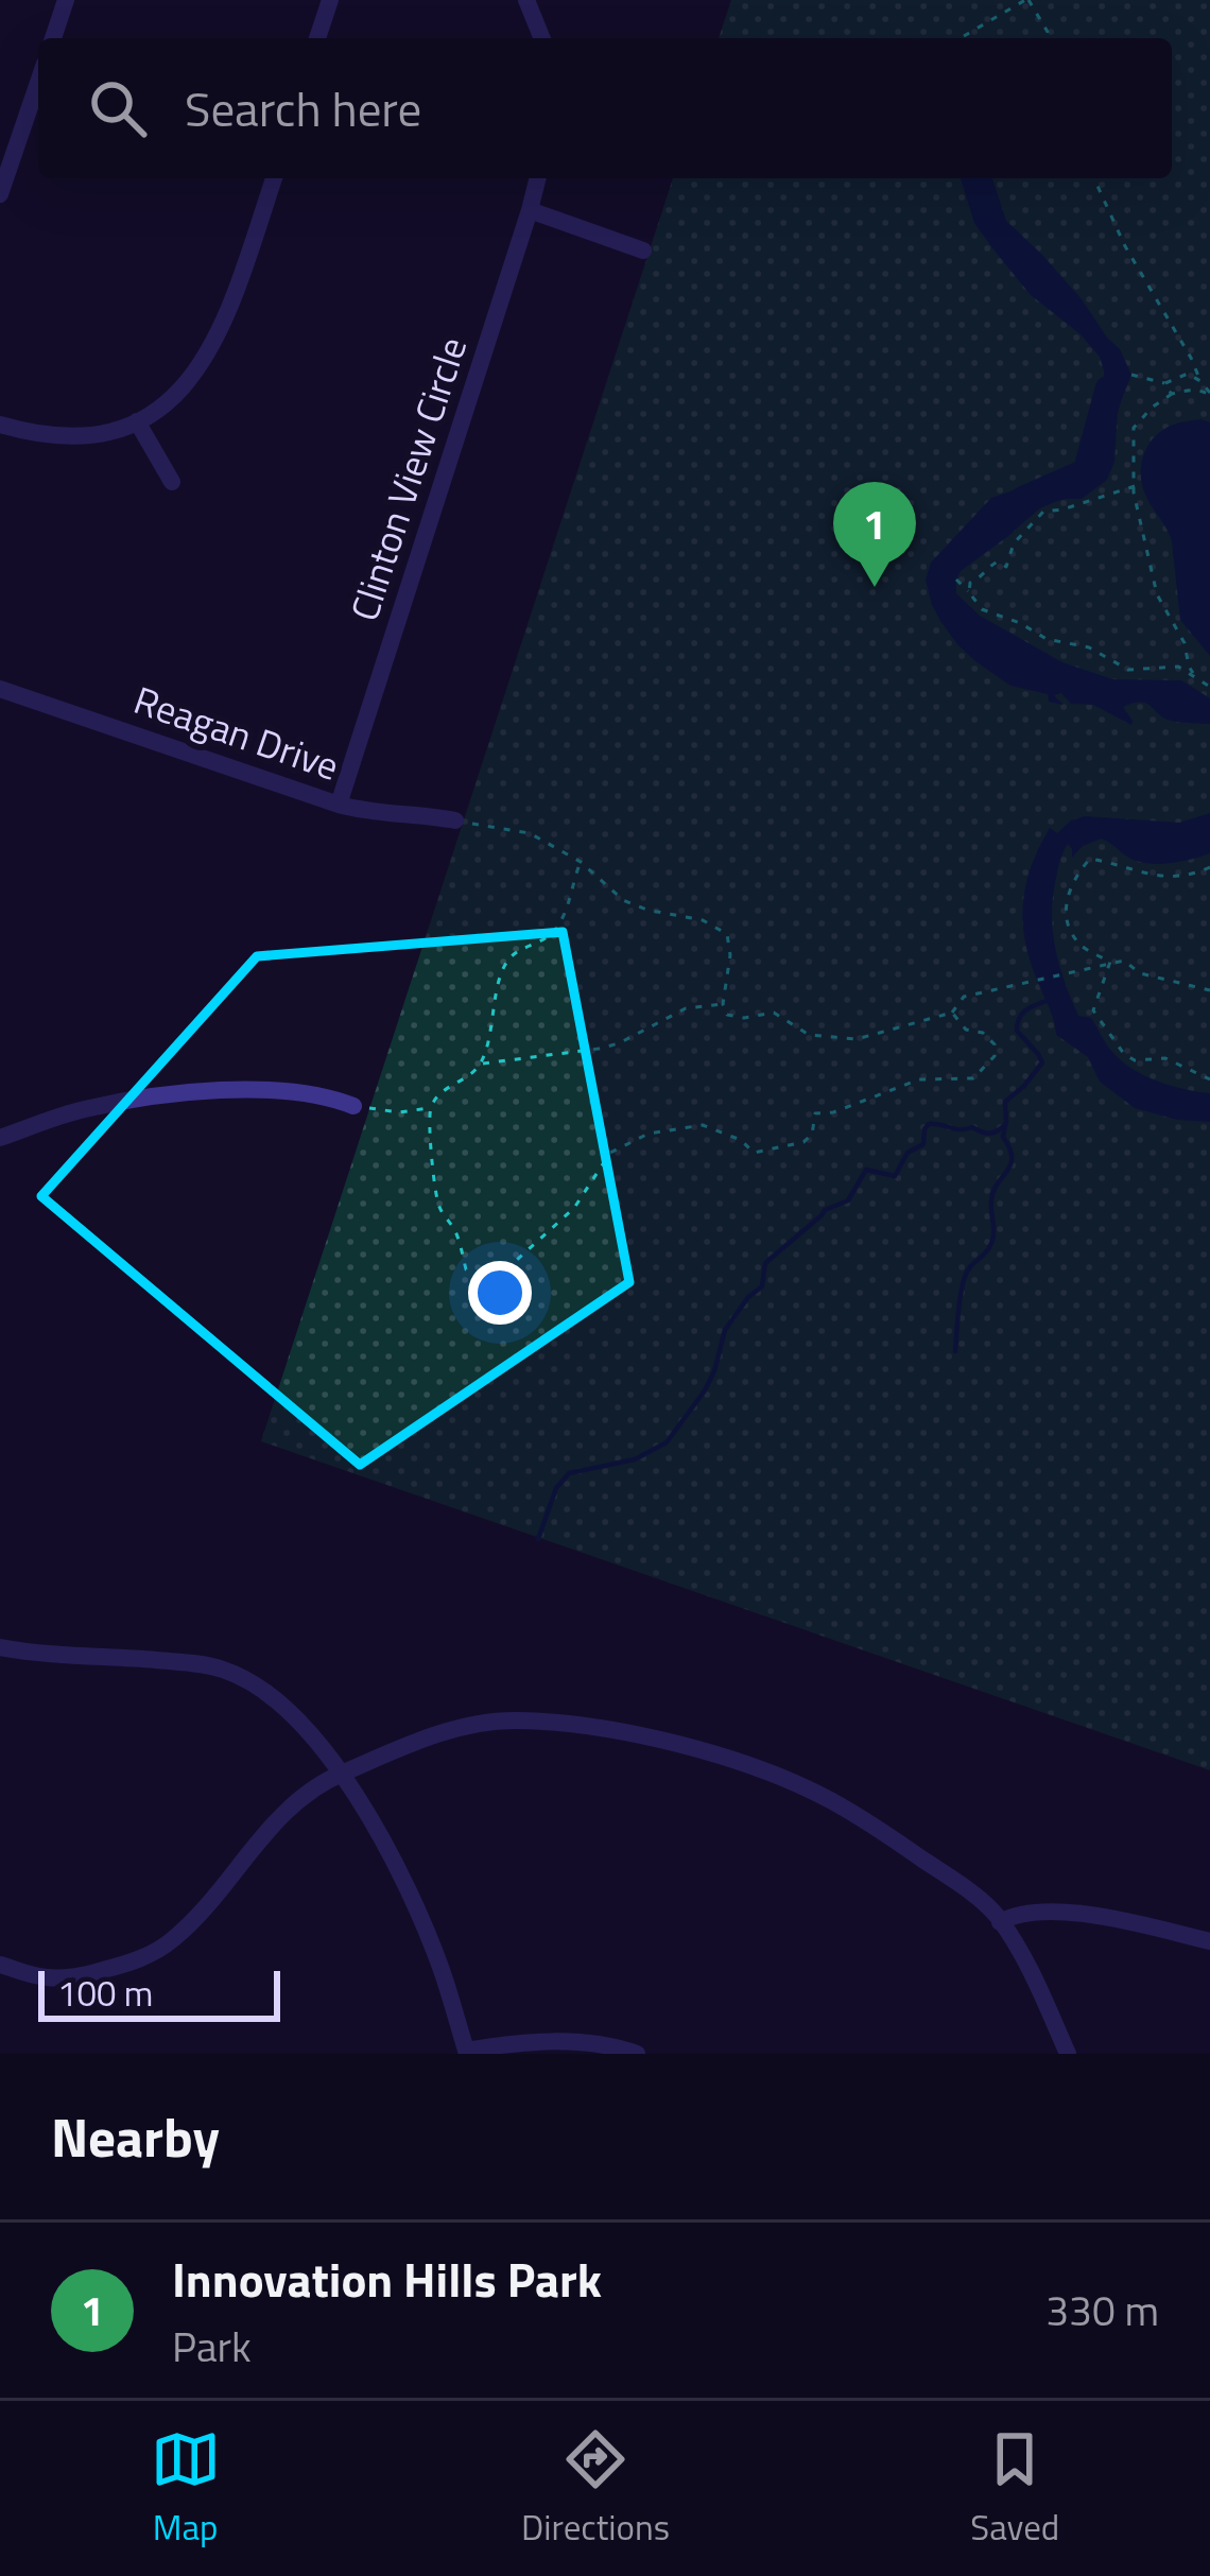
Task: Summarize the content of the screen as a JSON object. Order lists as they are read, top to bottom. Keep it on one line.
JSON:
{"streets":{"street":["Clinton View Circle","Reagan Drive"]},"crossings":[["Clinton View Circle","Reagan Drive"]],"scale_bar":"100 m","page":{"search":"Search here","pins":"1","scale":"100 m","heading":"Nearby","list":[{"mark":"1","name":"Innovation Hills Park","note":"Park","value":"330 m"}],"nav":["Map","Directions","Saved"]}}
